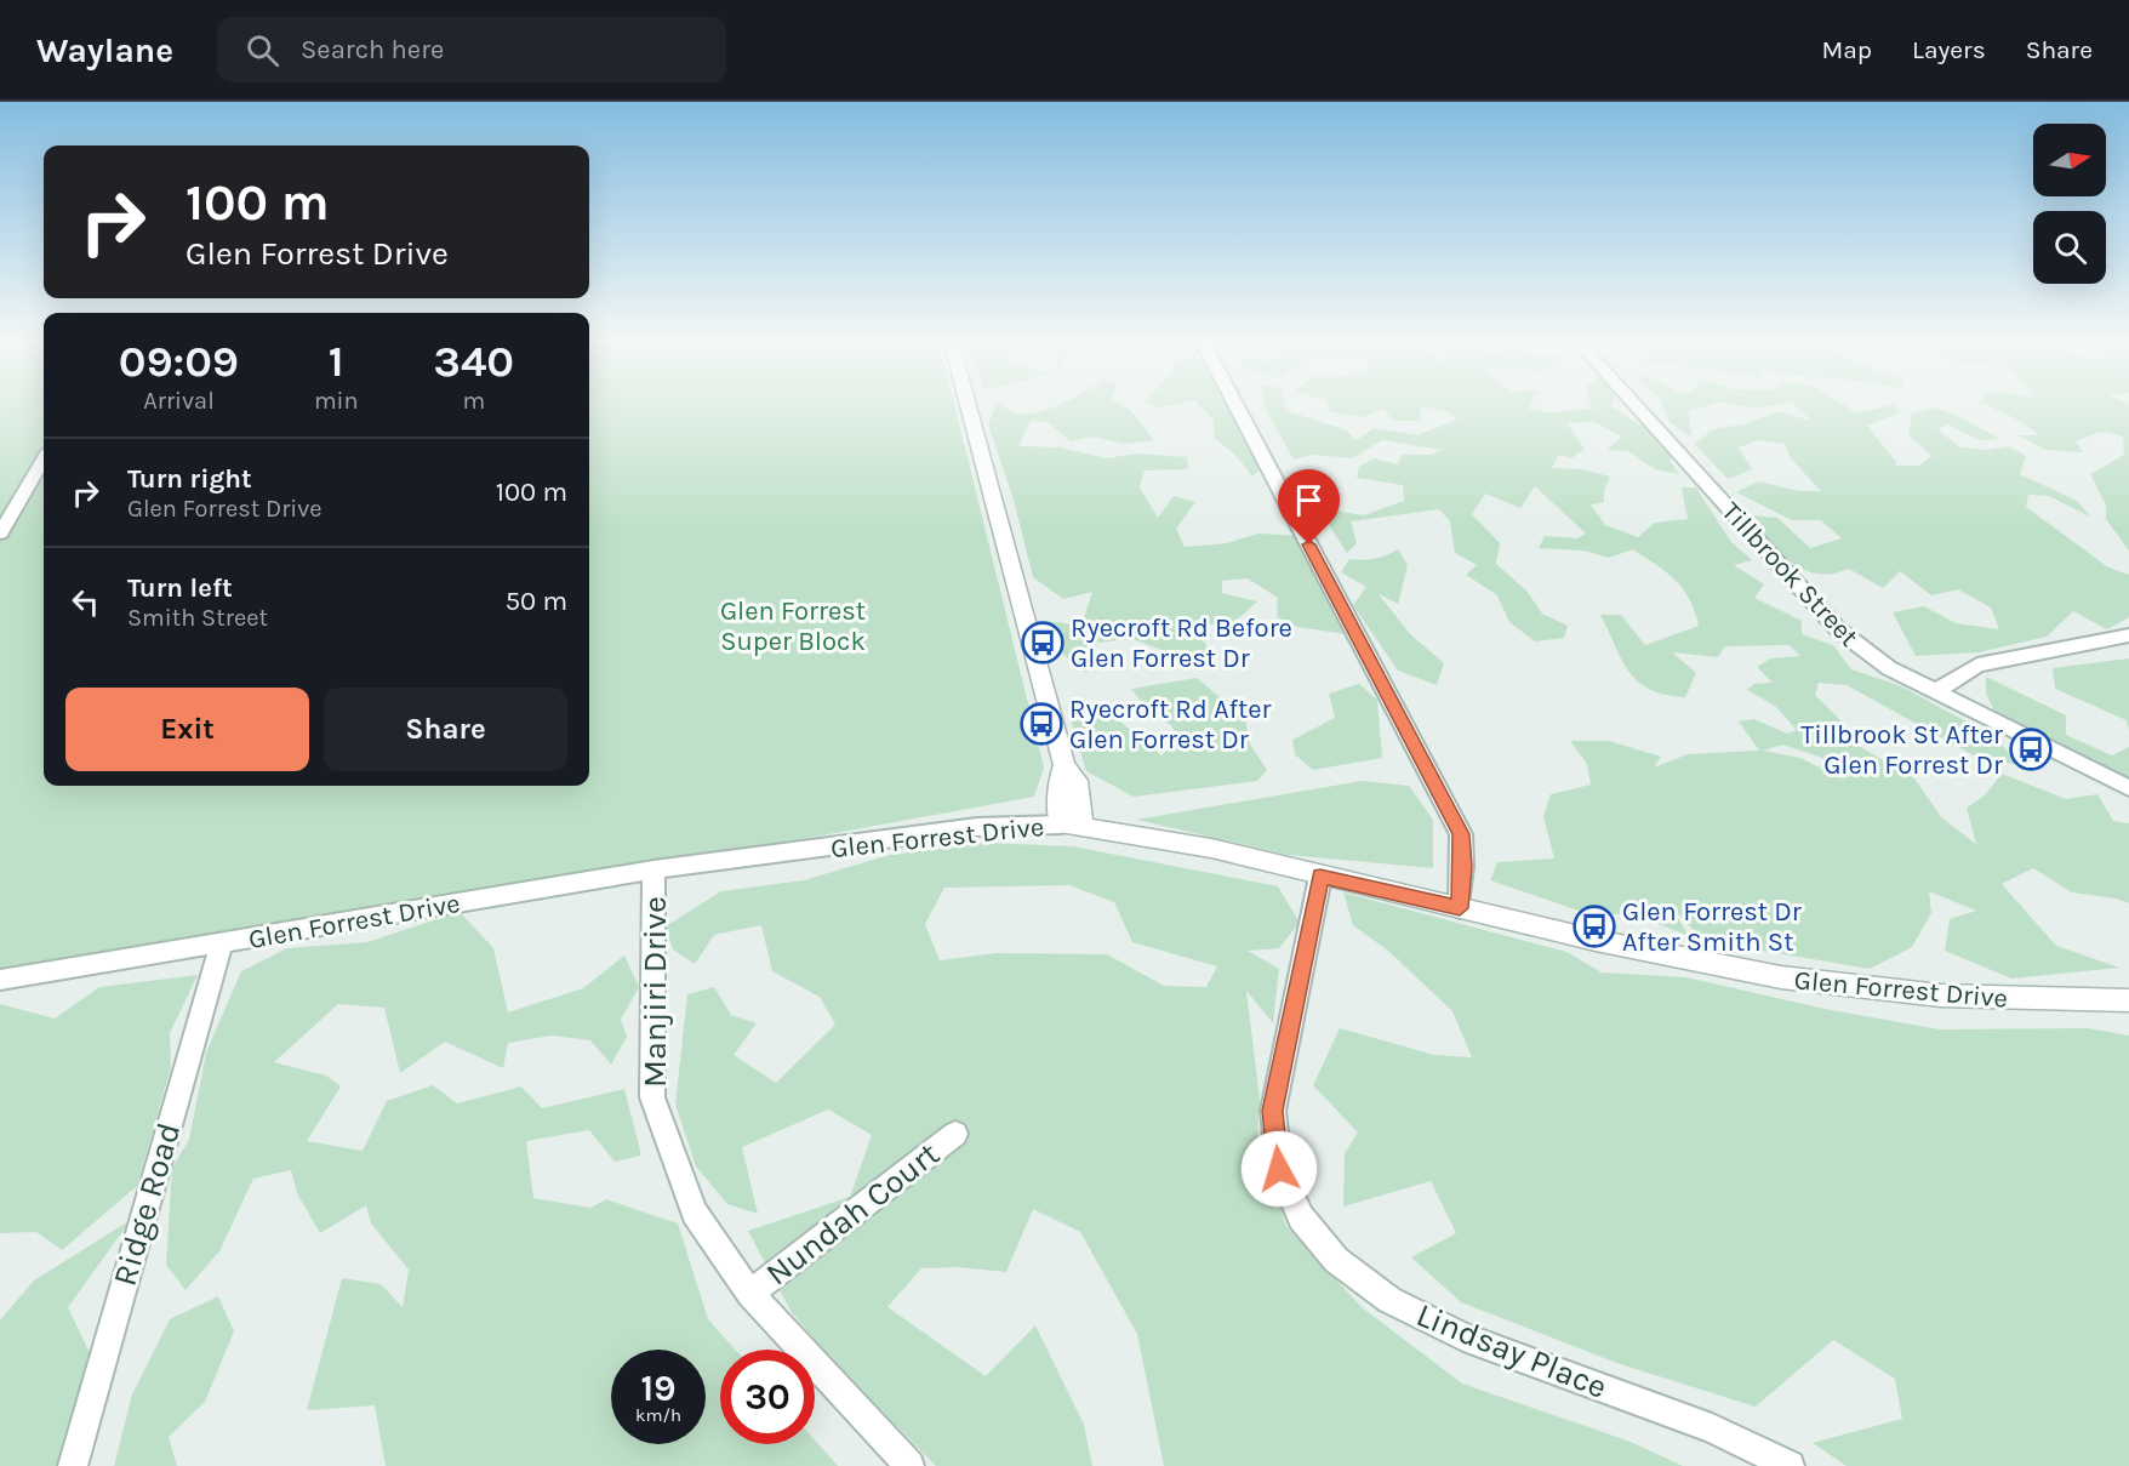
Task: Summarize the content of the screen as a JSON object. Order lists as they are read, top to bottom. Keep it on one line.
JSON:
{"streets":{"street":["Tillbrook Street","Glen Forrest Drive","Manjiri Drive","Ridge Road","Nundah Court","Lindsay Place"]},"crossings":[["Glen Forrest Drive","Manjiri Drive"],["Glen Forrest Drive","Ridge Road"],["Glen Forrest Drive","Lindsay Place"],["Manjiri Drive","Nundah Court"]],"parks":["Glen Forrest Super Block"],"places":{"bus stop":["Ryecroft Rd Before Glen Forrest Dr","Ryecroft Rd After Glen Forrest Dr","Tillbrook St After Glen Forrest Dr","Glen Forrest Dr After Smith St"]},"north":"right","page":{"header":"Waylane","search":"Search here","nav":["Map","Layers","Share"],"turn":["100 m","Glen Forrest Drive"],"eta":["09:09","Arrival","1","min","340","m"],"list":[{"name":"Turn right","note":"Glen Forrest Drive","value":"100 m"},{"name":"Turn left","note":"Smith Street","value":"50 m"}],"buttons":["Exit","Share"],"speed":"19 km/h","limit":"30"}}
